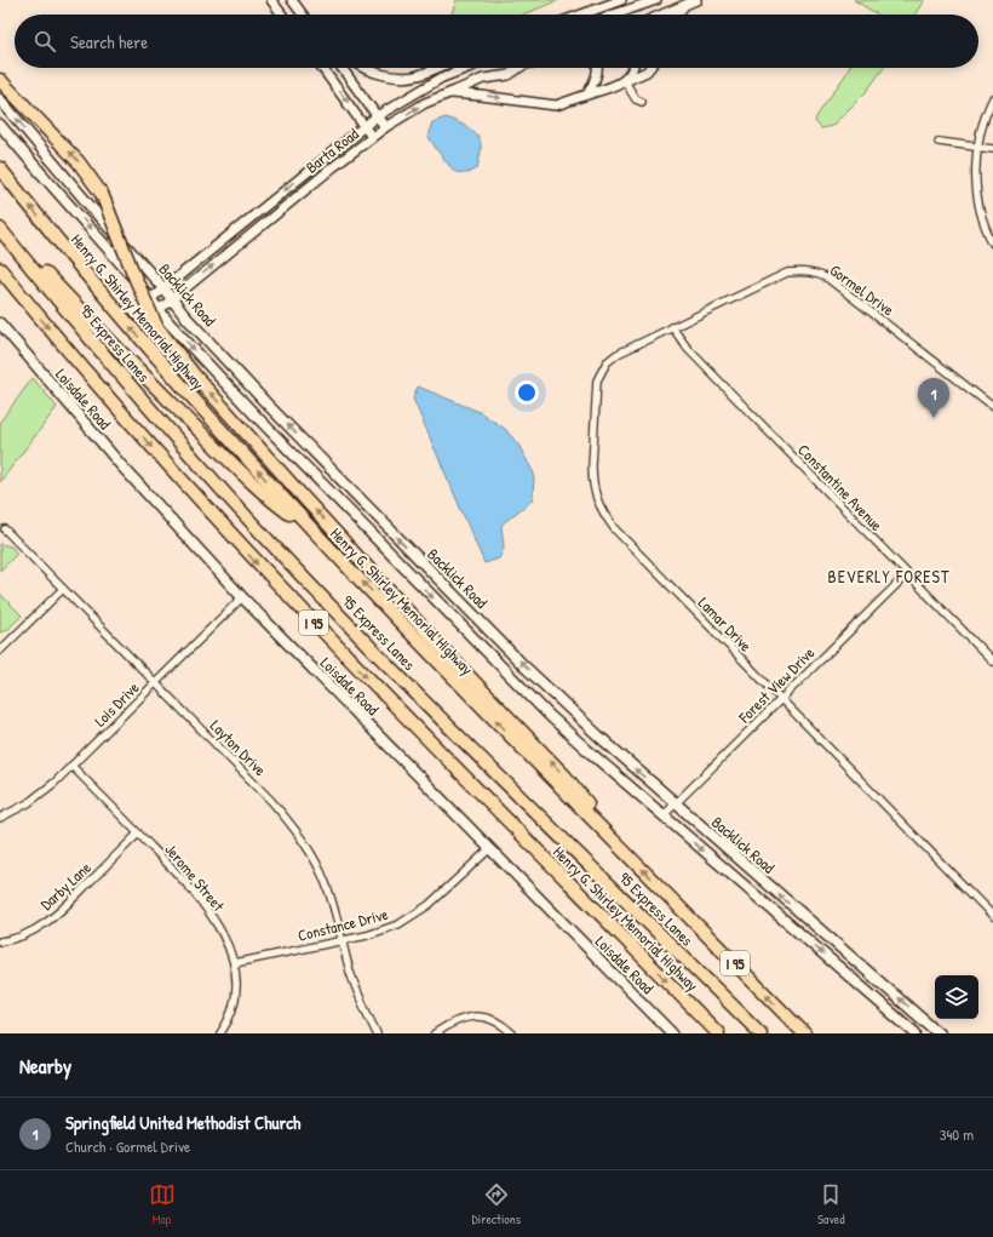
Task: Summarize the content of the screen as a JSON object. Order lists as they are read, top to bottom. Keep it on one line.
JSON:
{"streets":{"highway":["Henry G. Shirley Memorial Highway","95 Express Lanes","I 95"],"main road":["Backlick Road","Loisdale Road"],"street":["Barta Road","Gormel Drive","Constantine Avenue","Lamar Drive","Forest View Drive","Lois Drive","Layton Drive","Jerome Street","Darby Lane","Constance Drive"]},"crossings":[["Barta Road","Backlick Road"],["Gormel Drive","Constantine Avenue"],["Gormel Drive","Lamar Drive"],["Backlick Road","Forest View Drive"],["Loisdale Road","Lois Drive"],["Loisdale Road","Constance Drive"],["Constantine Avenue","Lamar Drive"],["Constantine Avenue","Forest View Drive"],["Lamar Drive","Forest View Drive"],["Lois Drive","Layton Drive"],["Lois Drive","Jerome Street"],["Layton Drive","Constance Drive"],["Jerome Street","Darby Lane"],["Jerome Street","Constance Drive"]],"districts":["BEVERLY FOREST"],"page":{"search":"Search here","pins":"1","heading":"Nearby","list":[{"mark":"1","name":"Springfield United Methodist Church","note":"Church · Gormel Drive","value":"340 m"}],"nav":["Map","Directions","Saved"]}}
